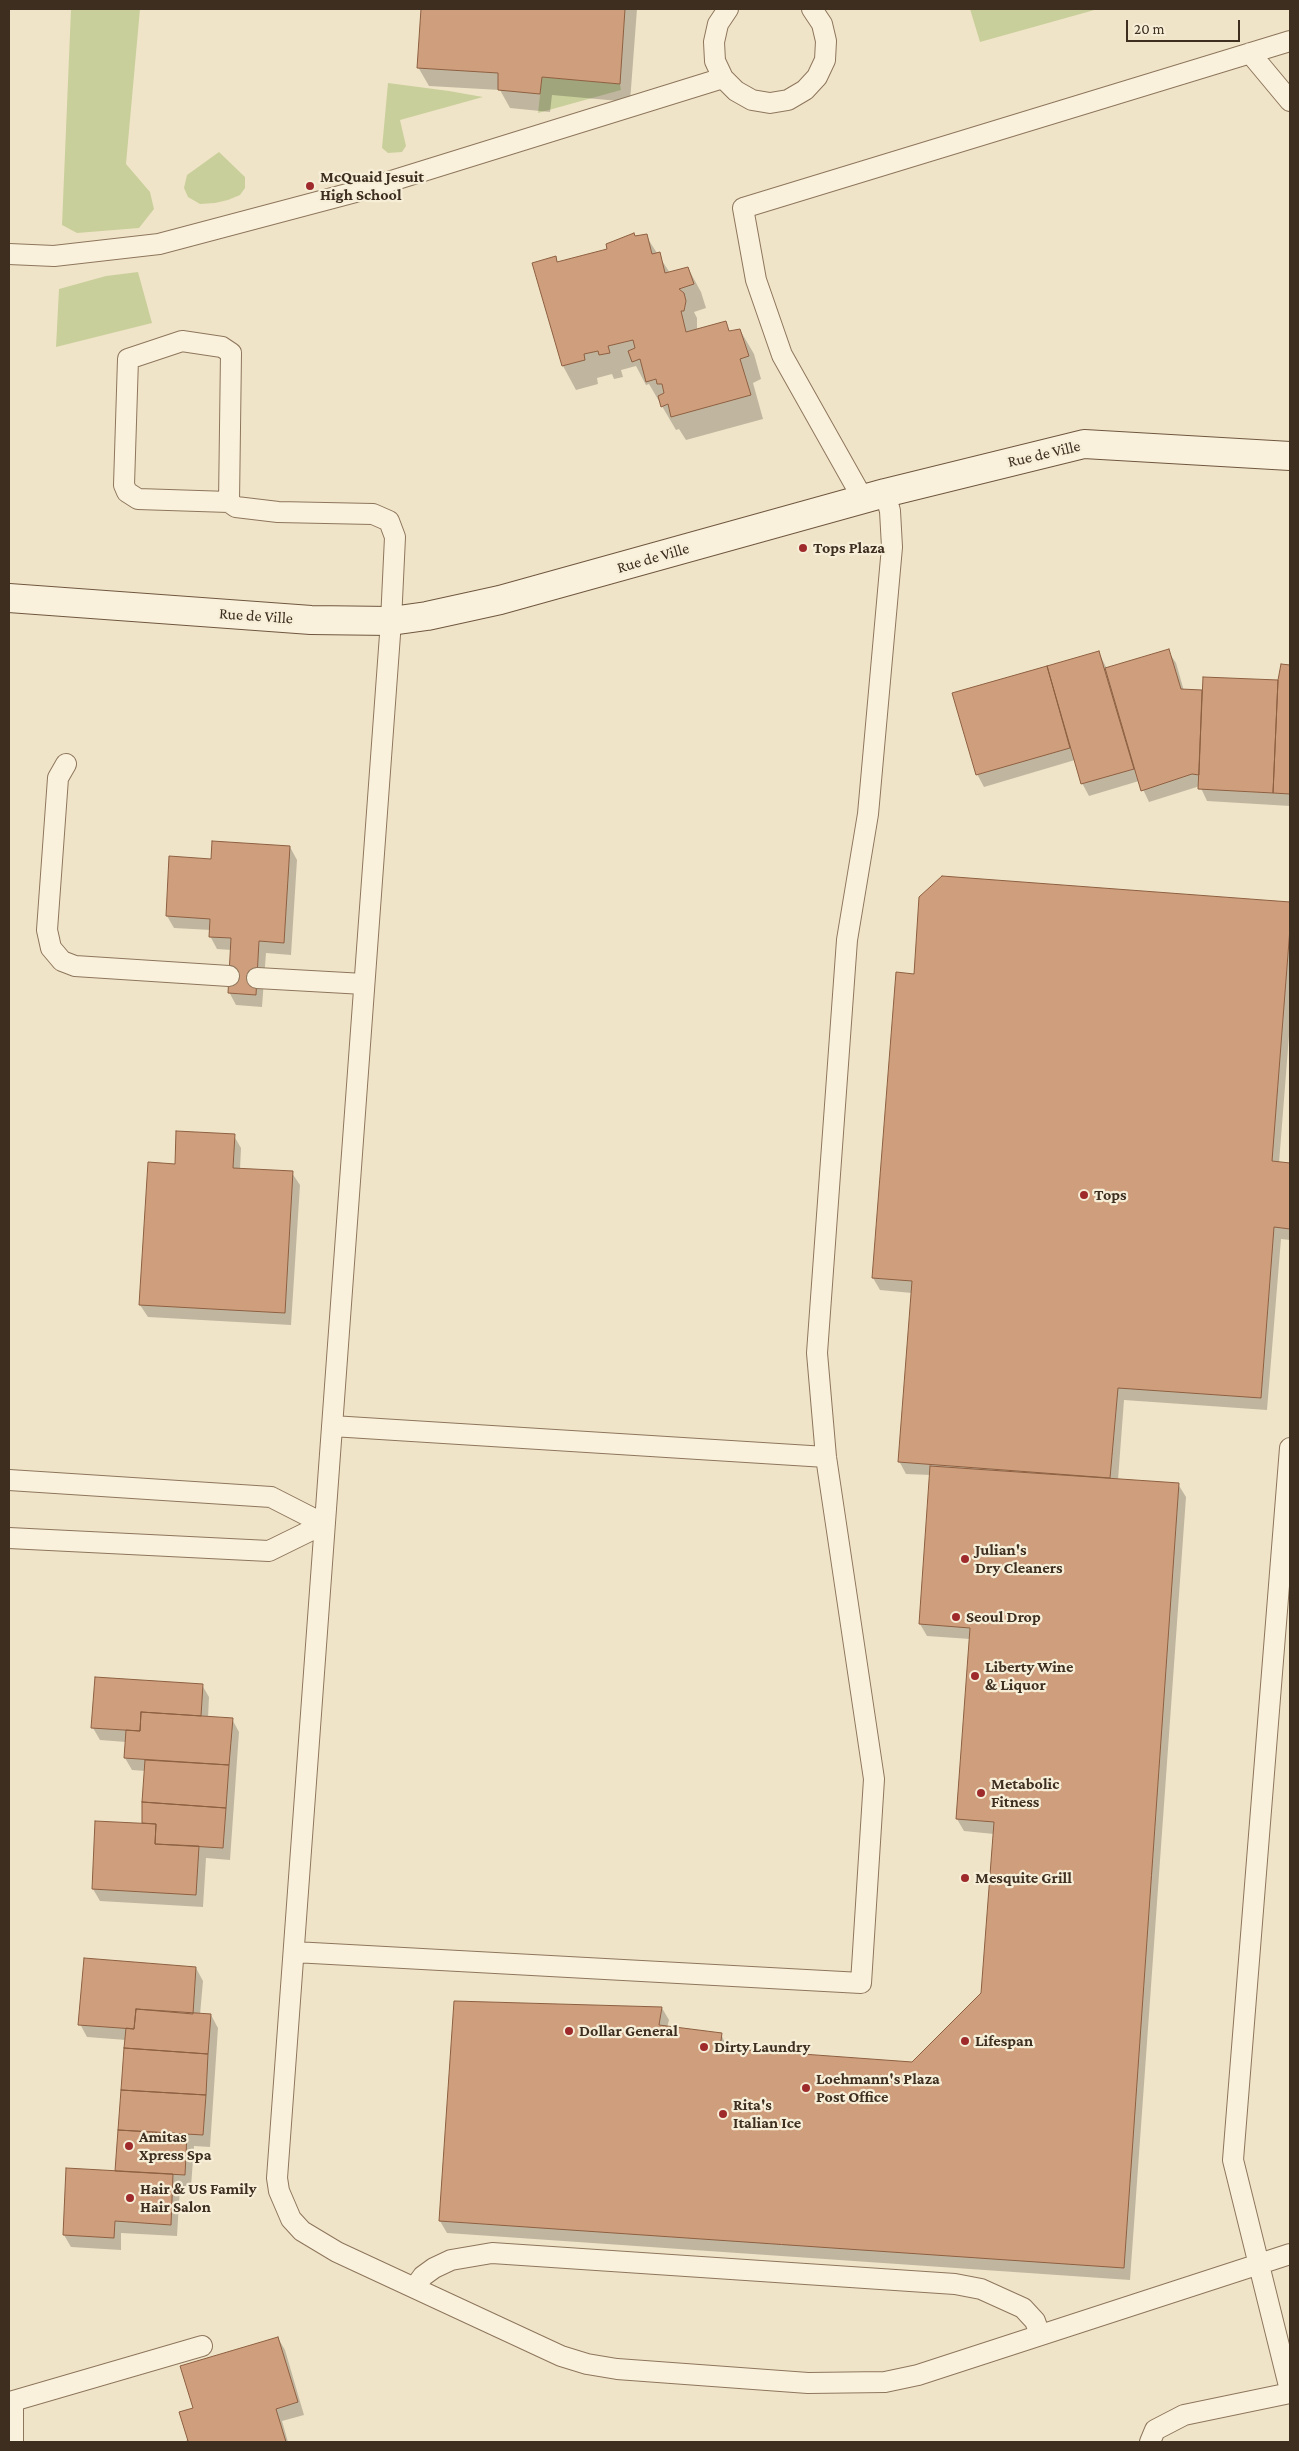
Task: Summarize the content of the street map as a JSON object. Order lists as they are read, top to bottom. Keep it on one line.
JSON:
{"streets":{"street":["Rue de Ville"]},"places":["McQuaid Jesuit High School","Tops Plaza","Tops","Julian's Dry Cleaners","Seoul Drop","Liberty Wine & Liquor","Metabolic Fitness","Mesquite Grill","Dollar General","Lifespan","Dirty Laundry","Loehmann's Plaza Post Office","Rita's Italian Ice","Amitas Xpress Spa","Hair & US Family Hair Salon"],"scale_bar":"20 m"}
